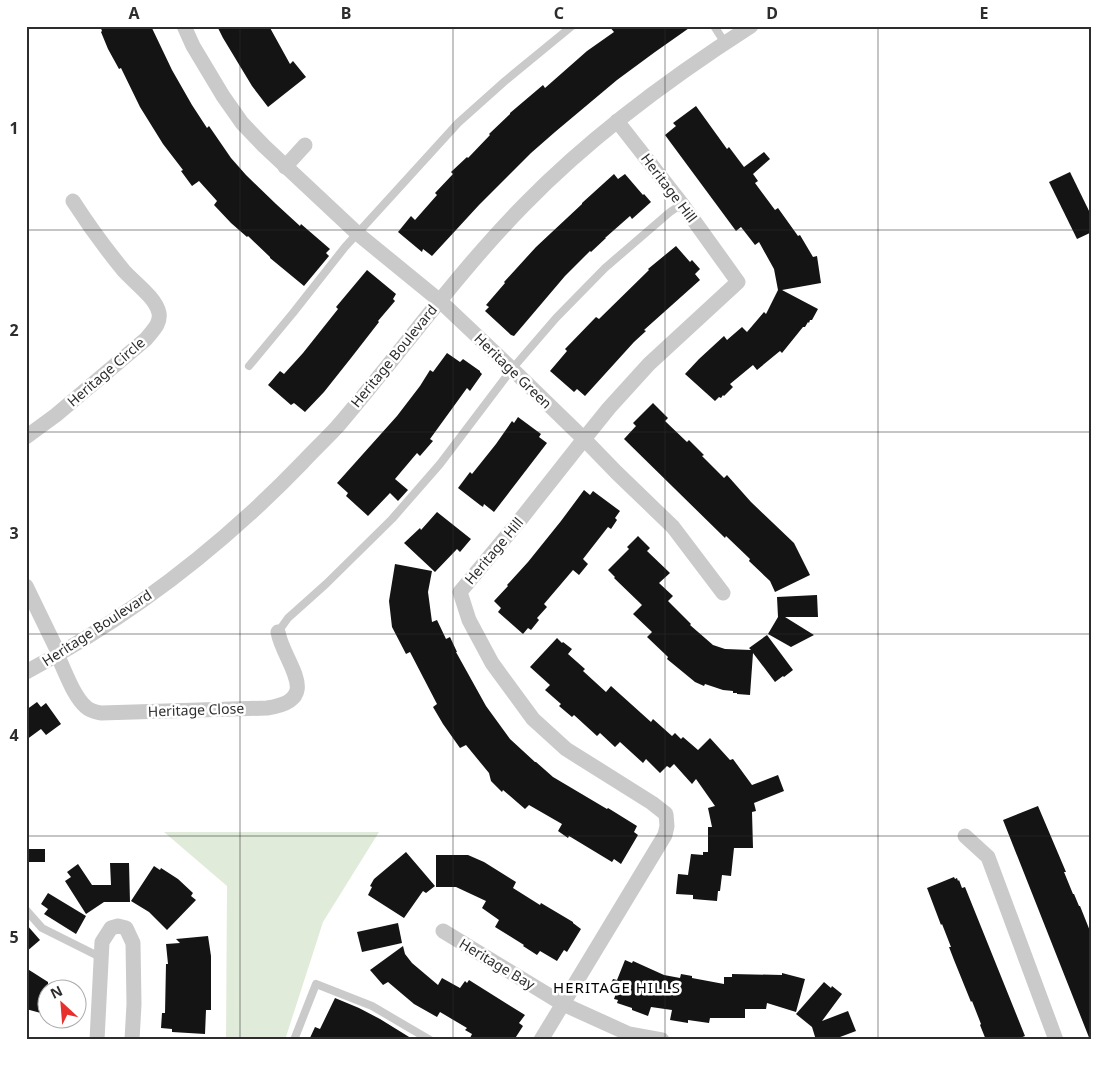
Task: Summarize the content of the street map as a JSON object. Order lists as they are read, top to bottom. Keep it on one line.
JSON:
{"streets":{"street":["Heritage Hill","Heritage Boulevard","Heritage Green","Heritage Circle","Heritage Close","Heritage Bay"]},"crossings":[["Heritage Hill","Heritage Boulevard"],["Heritage Hill","Heritage Green"],["Heritage Hill","Heritage Bay"],["Heritage Boulevard","Heritage Green"],["Heritage Boulevard","Heritage Close"]],"districts":["HERITAGE HILLS"],"north":"top left","grid":{"columns":["A","B","C","D","E"],"rows":["1","2","3","4","5"]}}
